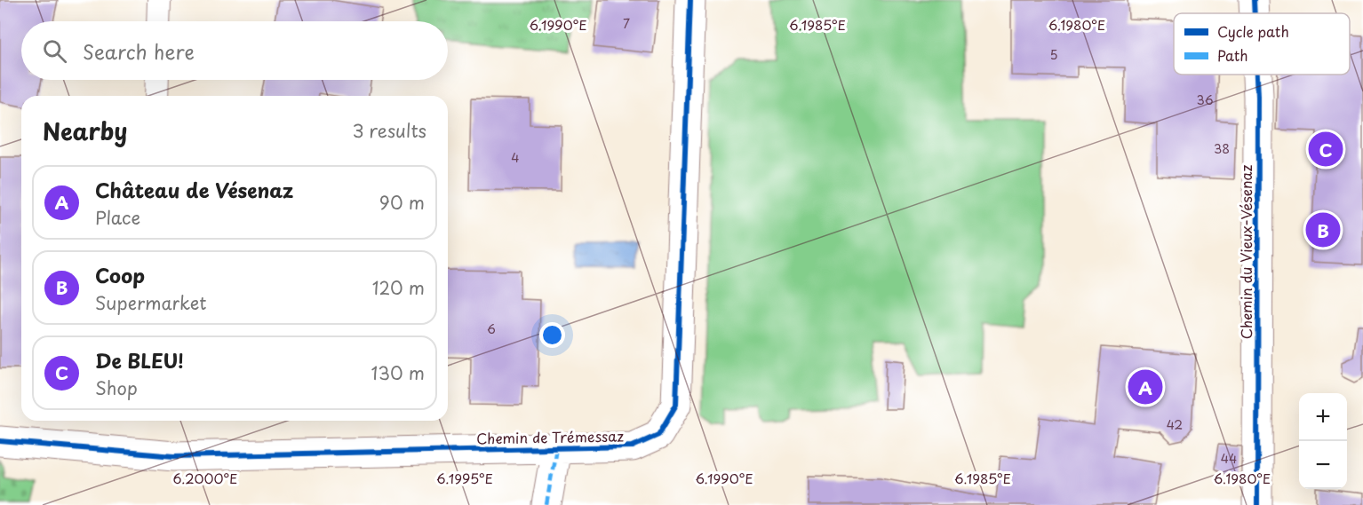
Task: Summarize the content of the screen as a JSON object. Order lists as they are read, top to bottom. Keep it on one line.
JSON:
{"streets":{"street":["Chemin du Vieux-Vésenaz","Chemin de Trémessaz"]},"house_numbers":["7","5","36","38","4","6","42","44"],"legend":["Cycle path","Path"],"page":{"search":"Search here","heading":["Nearby","3 results"],"pins":["C","B","A"],"list":[{"mark":"A","name":"Château de Vésenaz","note":"Place","value":"90 m"},{"mark":"B","name":"Coop","note":"Supermarket","value":"120 m"},{"mark":"C","name":"De BLEU!","note":"Shop","value":"130 m"}],"map_buttons":["+","−"]},"coordinates":["6.1985°E","6.1980°E","6.1990°E","6.2000°E","6.1995°E"]}
